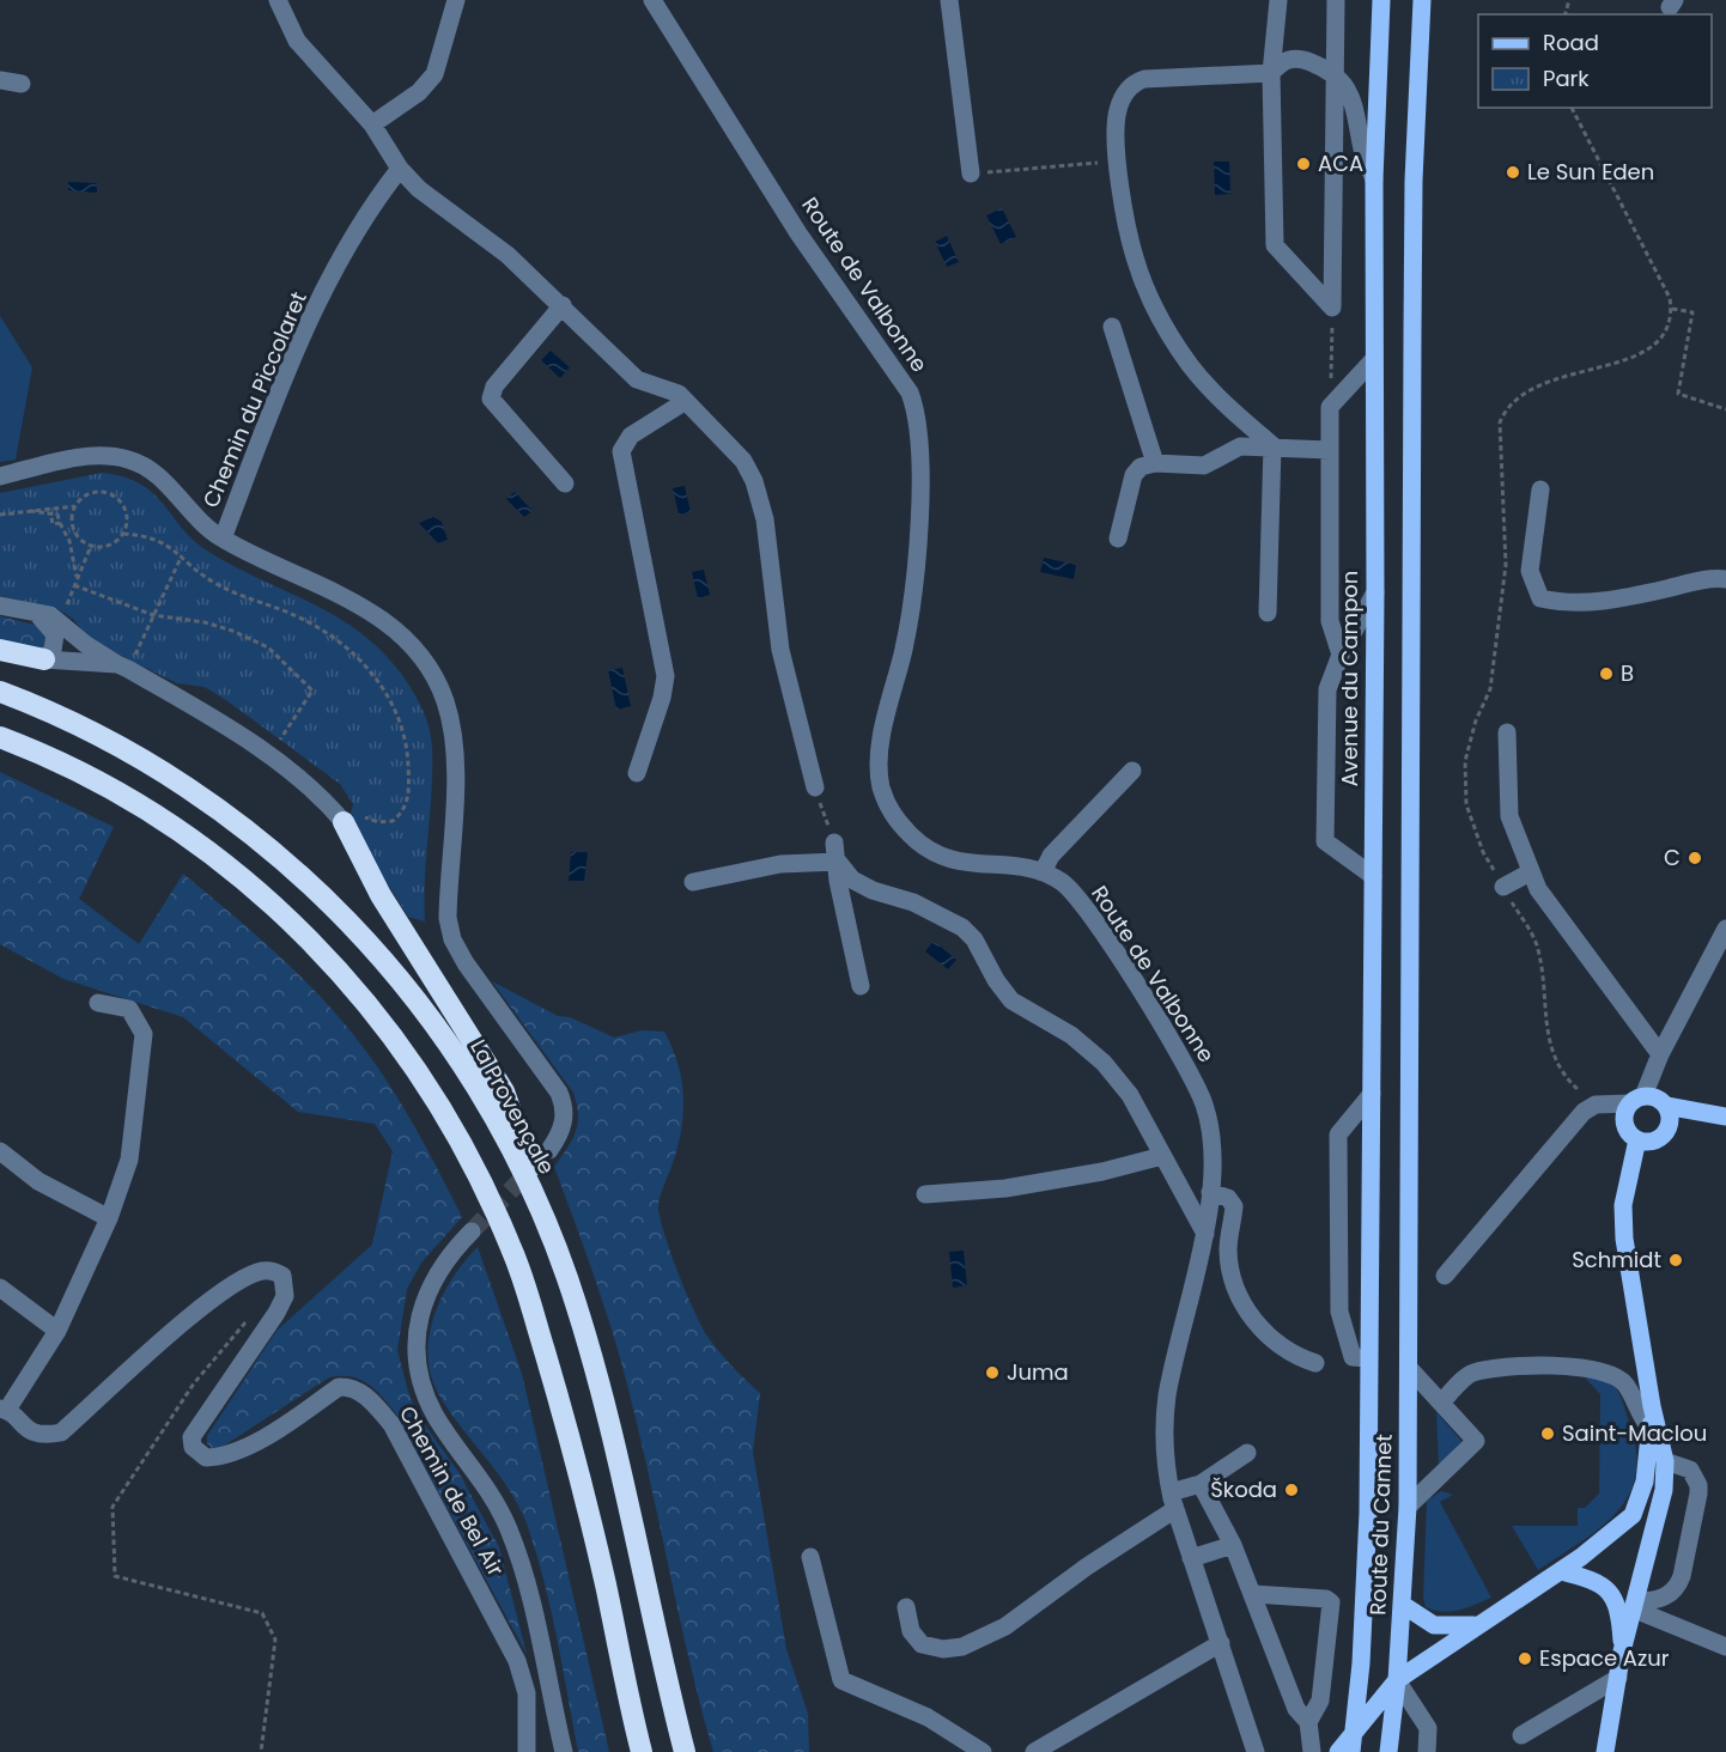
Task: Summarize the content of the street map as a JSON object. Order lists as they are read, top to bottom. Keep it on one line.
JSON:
{"streets":{"highway":["La Provençale"],"main road":["Avenue du Campon","Route du Cannet"],"street":["Route de Valbonne","Chemin du Piccolaret","Chemin de Bel Air"]},"crossings":[["Avenue du Campon","Route du Cannet"]],"places":["ACA","Le Sun Eden","B","C","Schmidt","Juma","Saint-Maclou","Škoda","Espace Azur"],"legend":["Road","Park"]}
